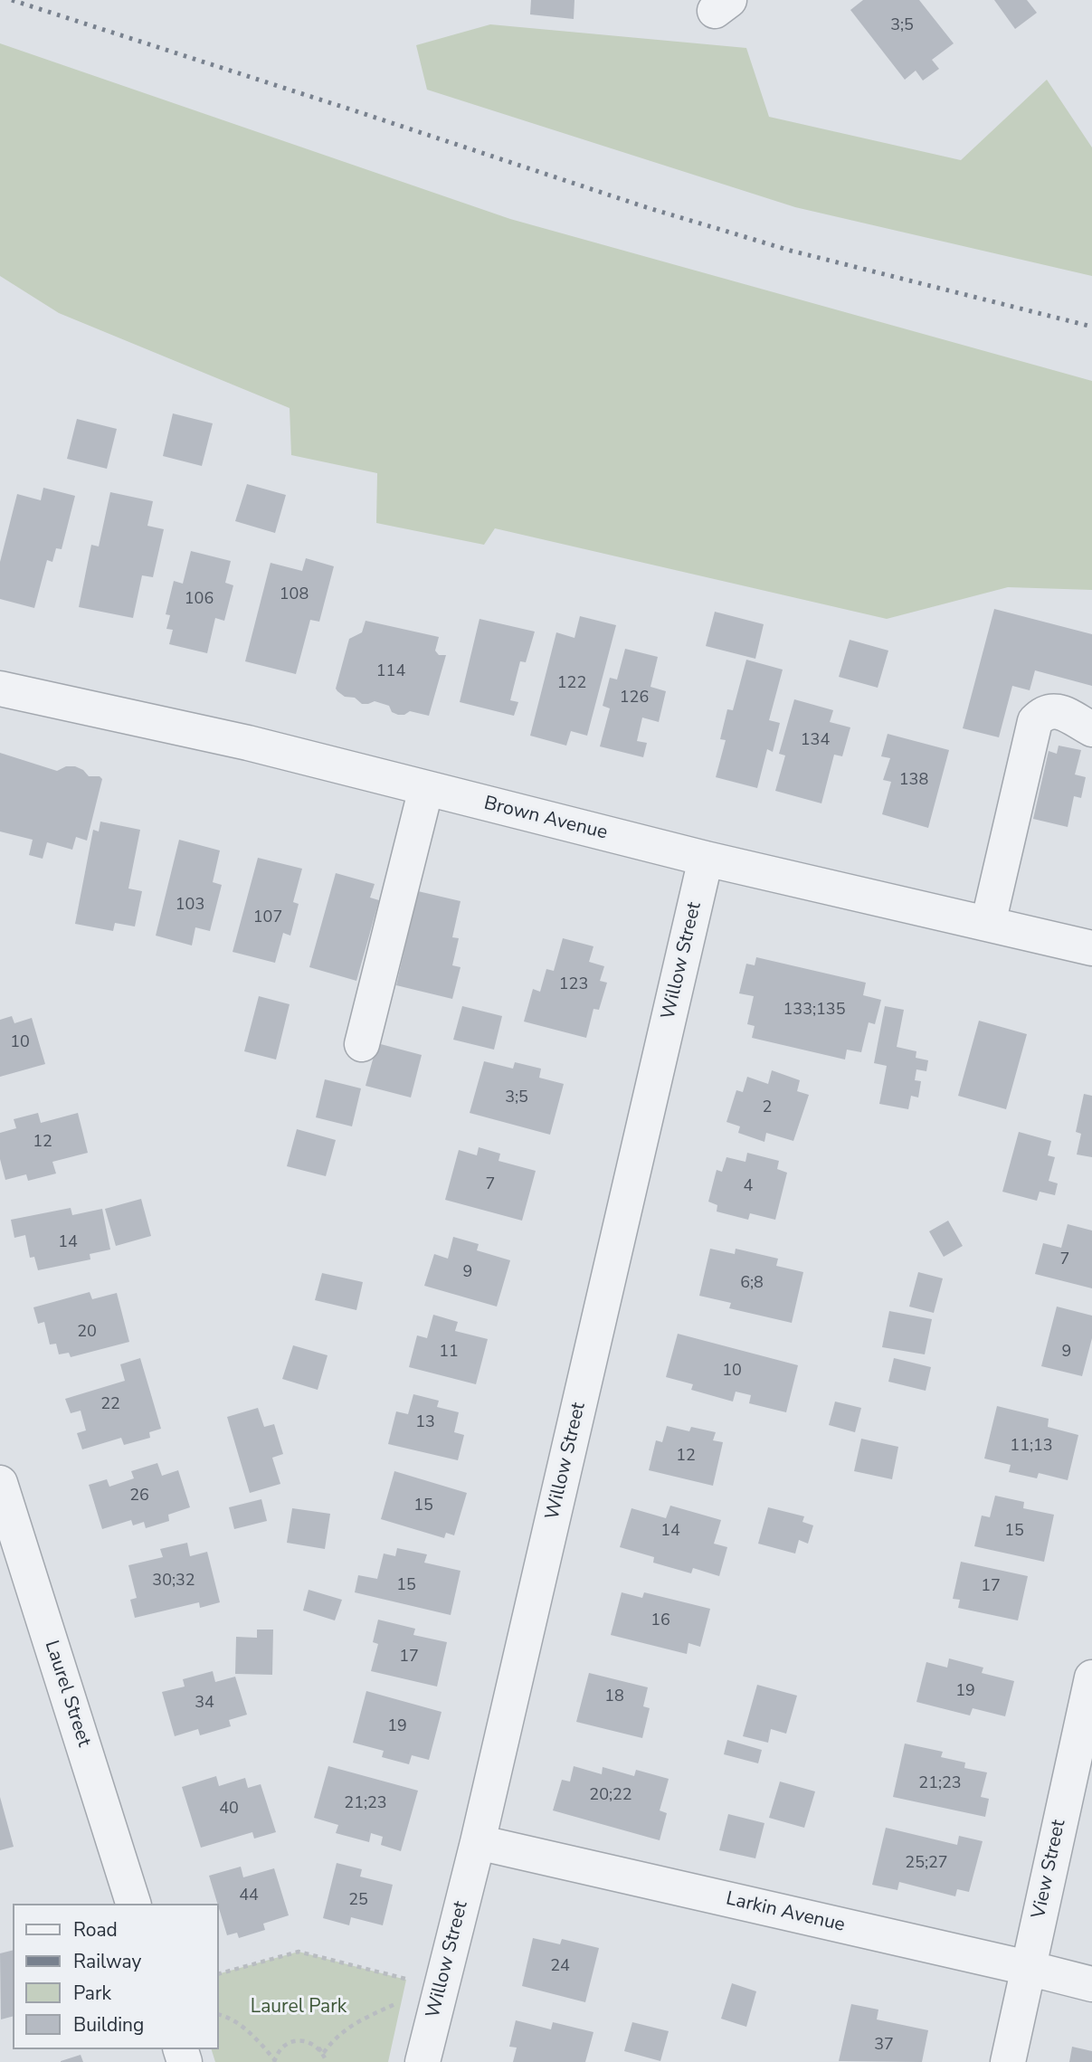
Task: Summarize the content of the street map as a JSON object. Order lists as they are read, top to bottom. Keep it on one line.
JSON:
{"streets":{"street":["Brown Avenue","Willow Street","Laurel Street","View Street","Larkin Avenue"]},"crossings":[["Brown Avenue","Willow Street"],["Willow Street","Larkin Avenue"],["View Street","Larkin Avenue"]],"parks":["Laurel Park"],"house_numbers":["3;5","108","106","114","122","126","134","138","103","107","123","133;135","10","3;5","2","12","7","4","14","7","9","6;8","20","11","9","10","22","13","11;13","12","26","15","14","15","30;32","15","17","16","17","19","18","34","19","21;23","20;22","21;23","40","25;27","44","25","24","37"],"legend":["Road","Railway","Park","Building"]}
